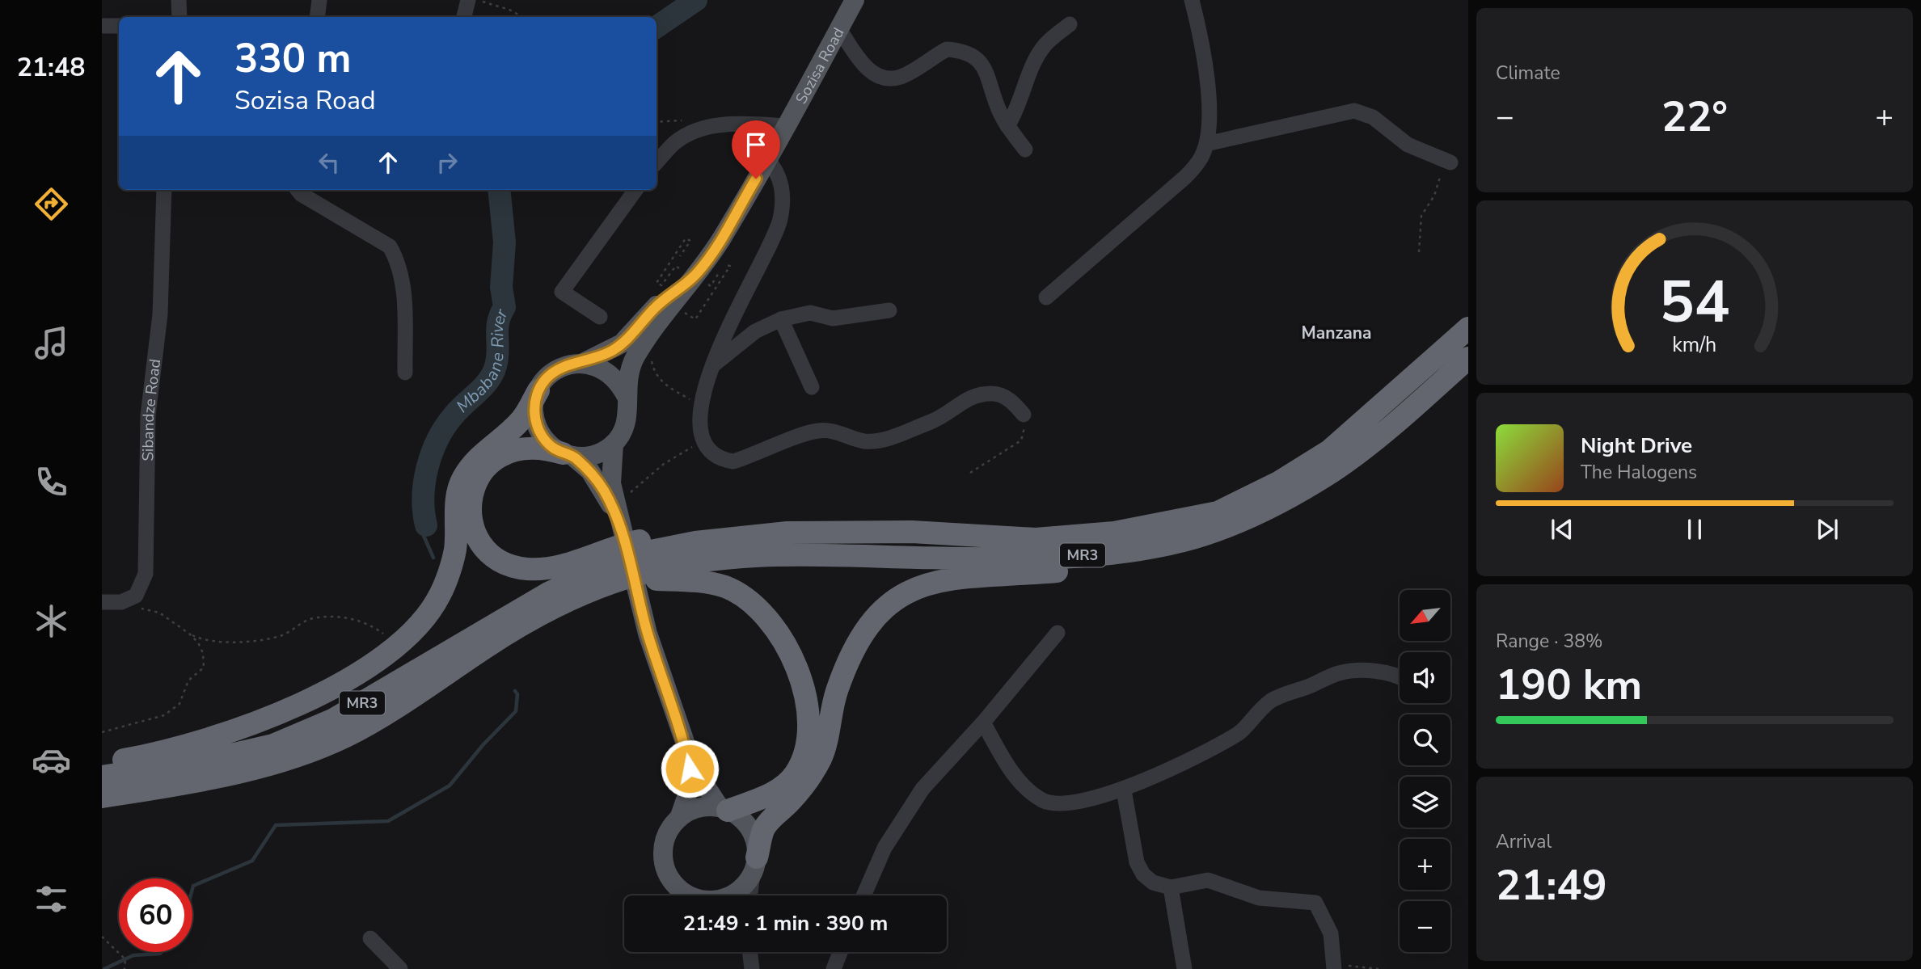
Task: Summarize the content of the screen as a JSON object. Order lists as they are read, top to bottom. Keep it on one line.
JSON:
{"streets":{"highway":["MR3"],"main road":["Sozisa Road"],"street":["Sibandze Road"]},"districts":["Manzana"],"water":["Mbabane River"],"north":"bottom left","page":{"tabs":"21:48","tile":["Climate",["Range · 38%","190 km"],["Arrival","21:49"]],"turn":["330 m","Sozisa Road"],"heat":["−","22°","+"],"song":["Night Drive","The Halogens"],"map_buttons":["+","−"],"limit":"60","trip":"21:49 · 1 min · 390 m","gauge":["54","km/h"]}}
